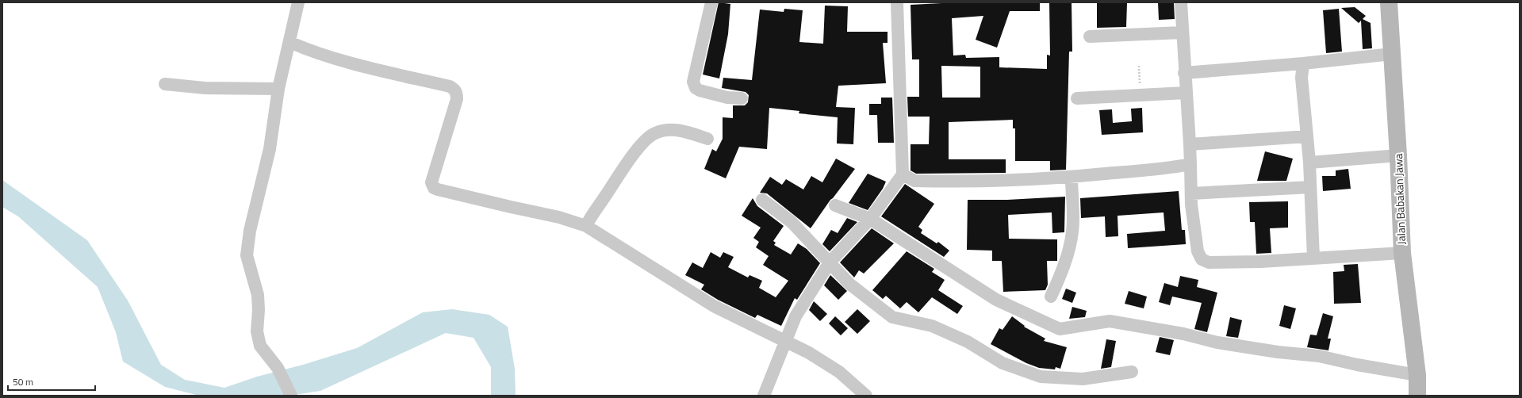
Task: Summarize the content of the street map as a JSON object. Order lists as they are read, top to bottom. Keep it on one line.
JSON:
{"streets":{"street":["Jalan Babakan Jawa"]},"scale_bar":"50 m"}
